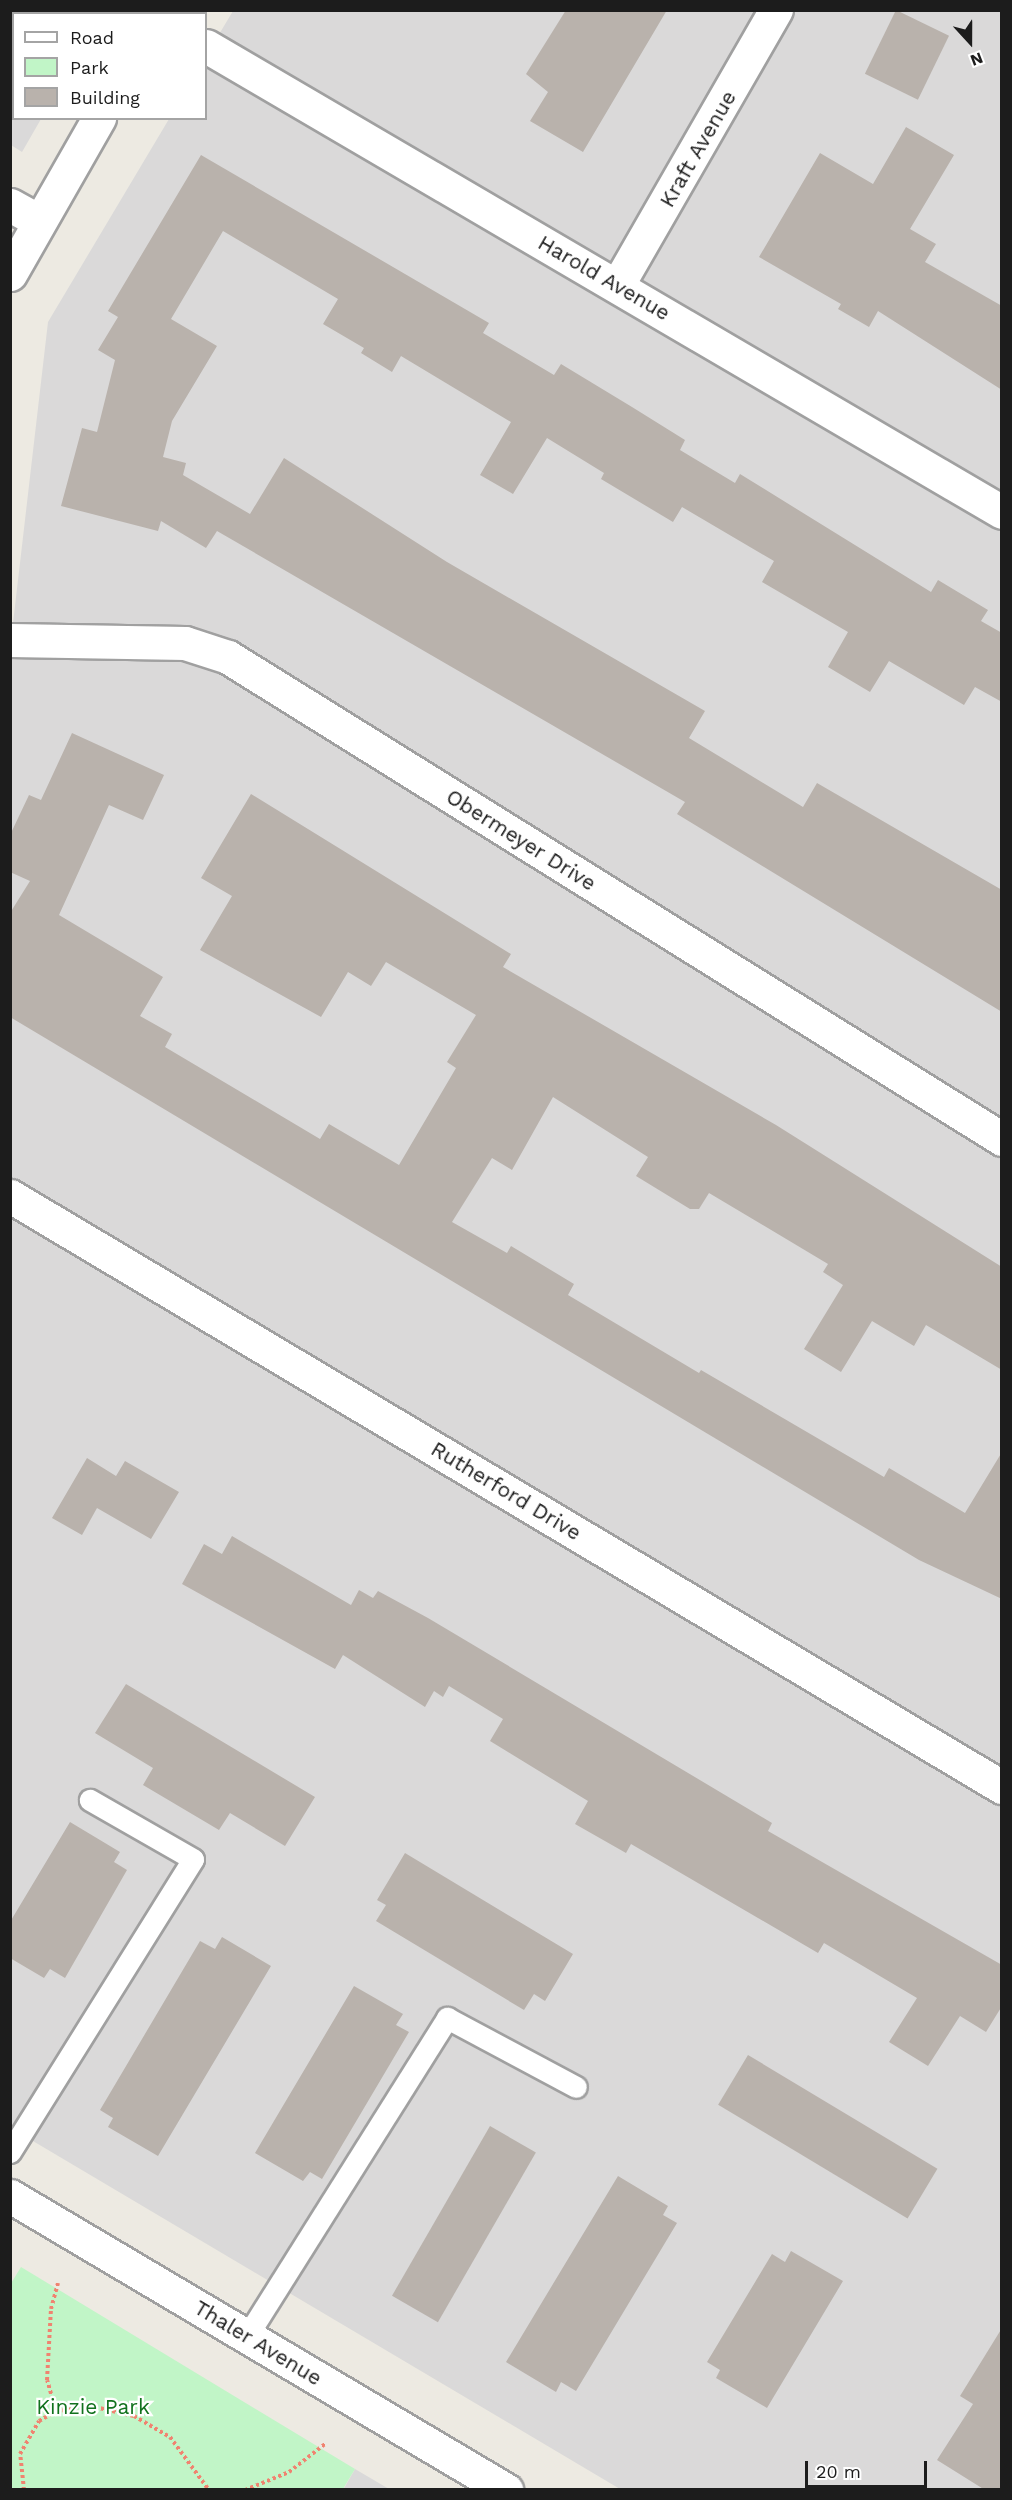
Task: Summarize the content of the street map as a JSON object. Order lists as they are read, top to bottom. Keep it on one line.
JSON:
{"streets":{"street":["Kraft Avenue","Harold Avenue","Obermeyer Drive","Rutherford Drive","Thaler Avenue"]},"crossings":[["Kraft Avenue","Harold Avenue"]],"parks":["Kinzie Park"],"legend":["Road","Park","Building"],"scale_bar":"20 m","north":"bottom"}
